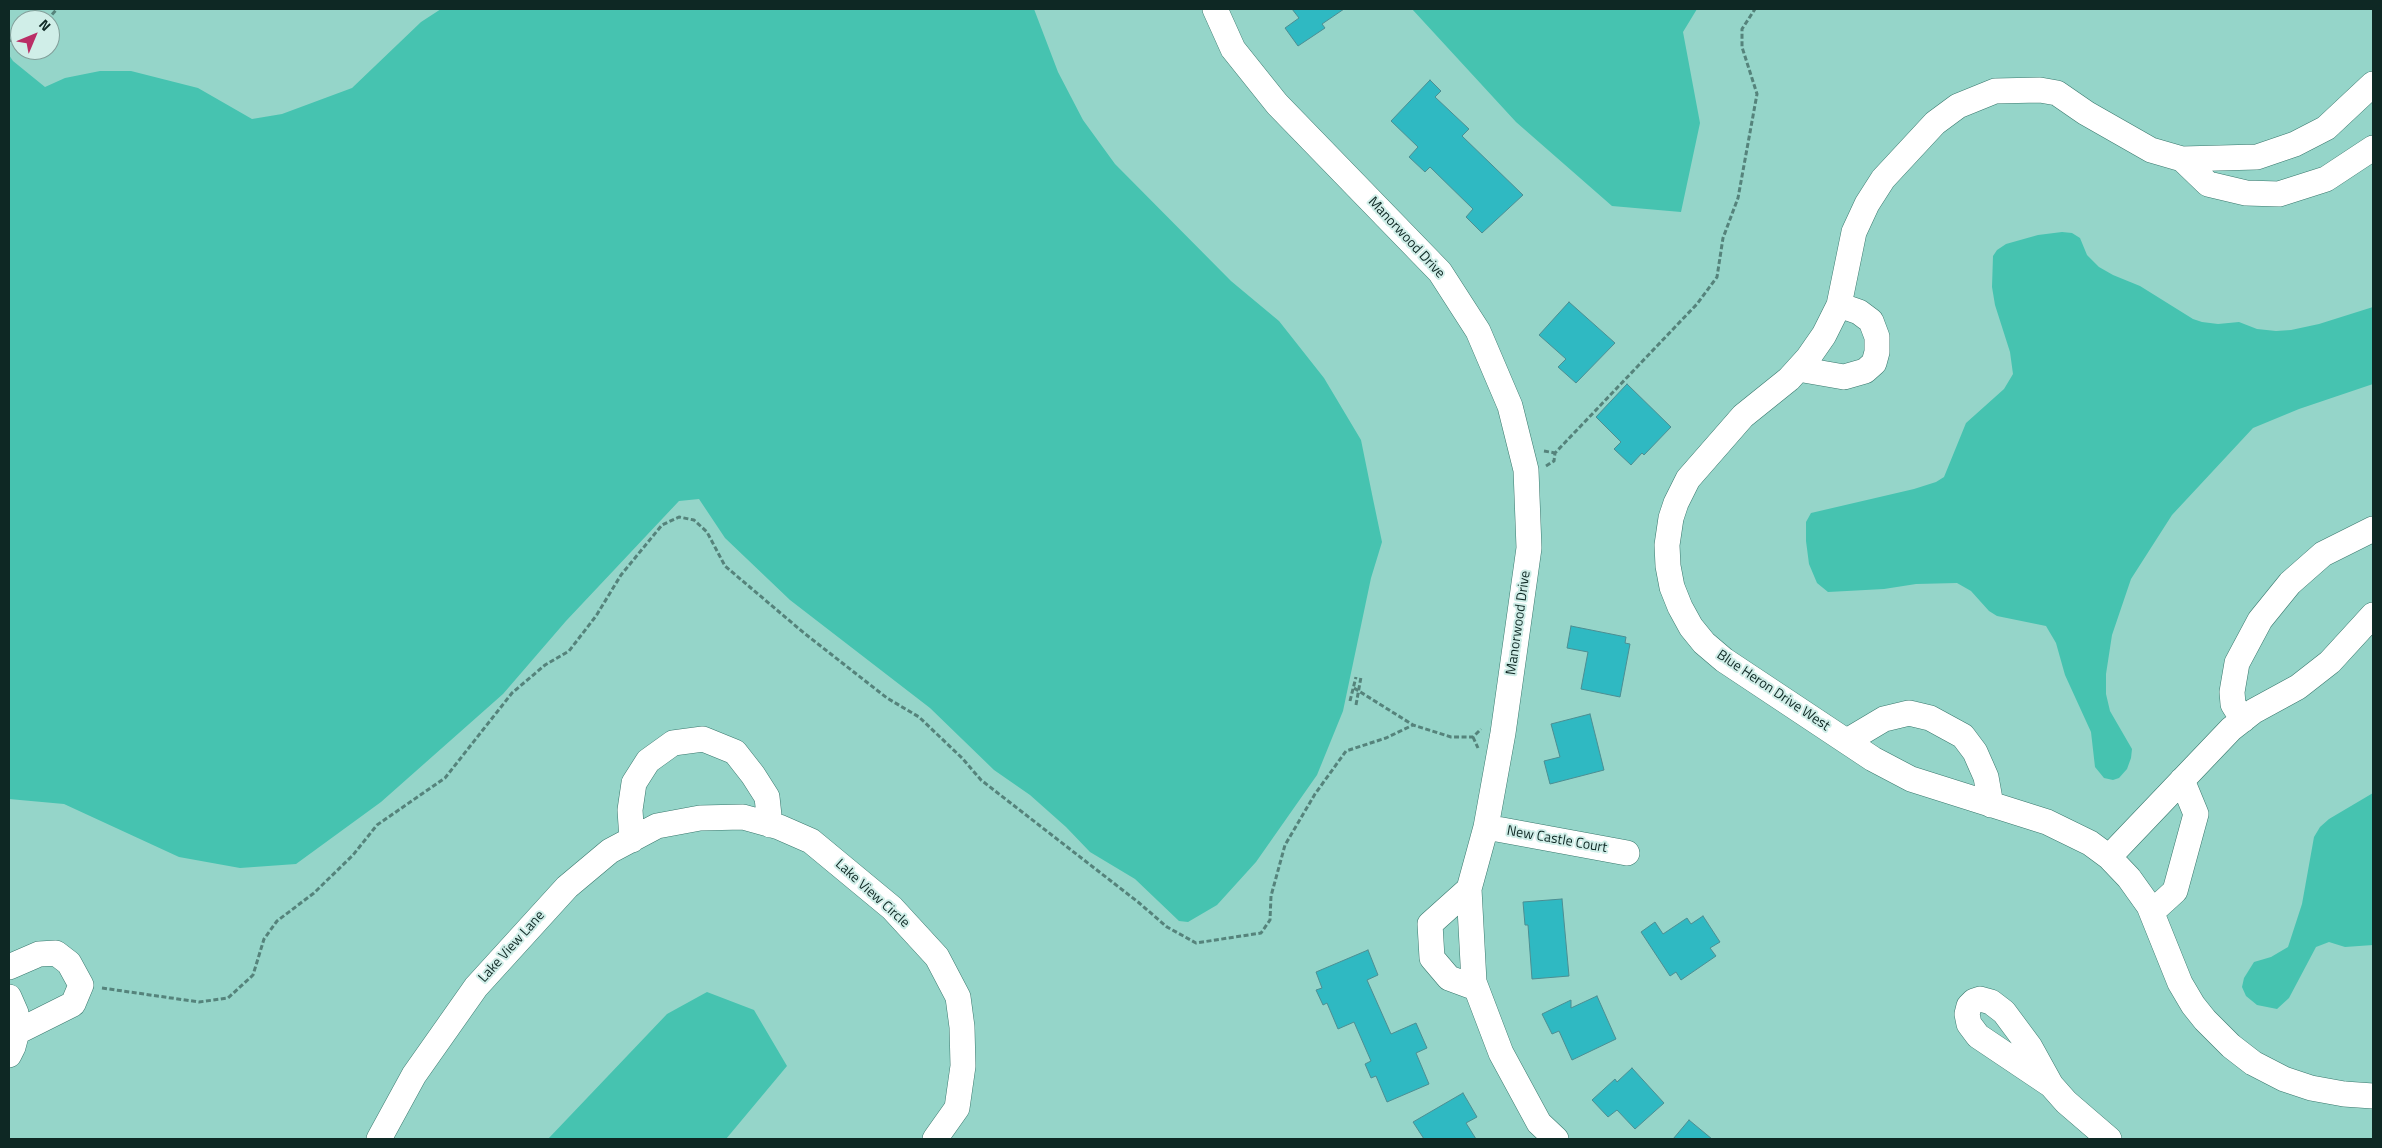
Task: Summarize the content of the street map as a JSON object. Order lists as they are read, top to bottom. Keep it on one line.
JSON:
{"streets":{"street":["Manorwood Drive","Blue Heron Drive West","New Castle Court","Lake View Circle","Lake View Lane"]},"crossings":[["Manorwood Drive","New Castle Court"],["Lake View Circle","Lake View Lane"]],"north":"top right"}
